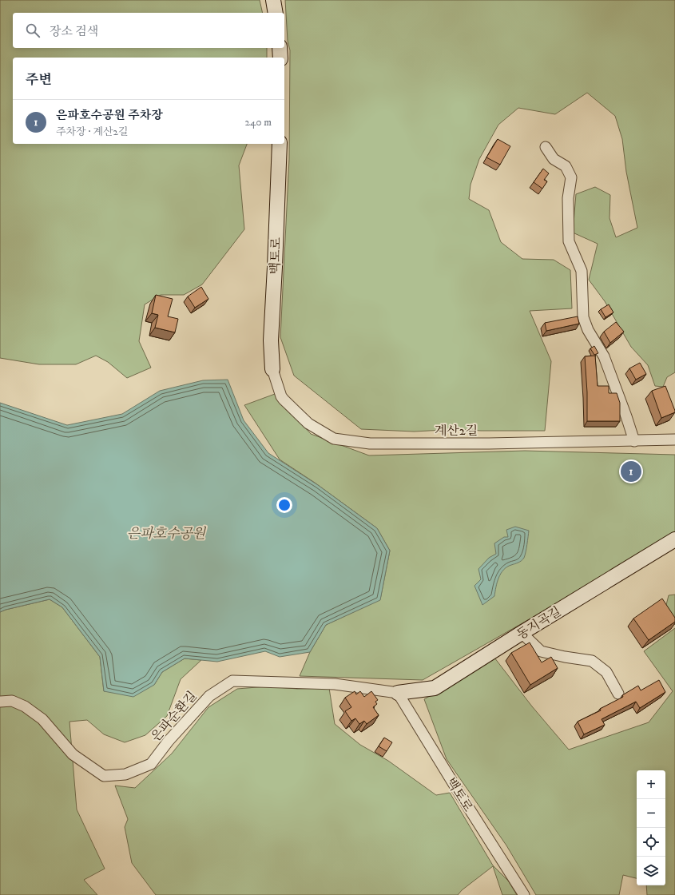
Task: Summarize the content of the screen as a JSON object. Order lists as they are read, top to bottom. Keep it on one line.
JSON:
{"streets":{"street":["백토로","계산2길","동지곡길","은파순환길"]},"crossings":[["백토로","계산2길"],["백토로","동지곡길"],["백토로","은파순환길"],["동지곡길","은파순환길"]],"water":["은파호수공원"],"page":{"search":"장소 검색","heading":"주변","list":[{"mark":"1","name":"은파호수공원 주차장","note":"주차장 · 계산2길","value":"240 m"}],"pins":"1","map_buttons":["+","−"]}}
